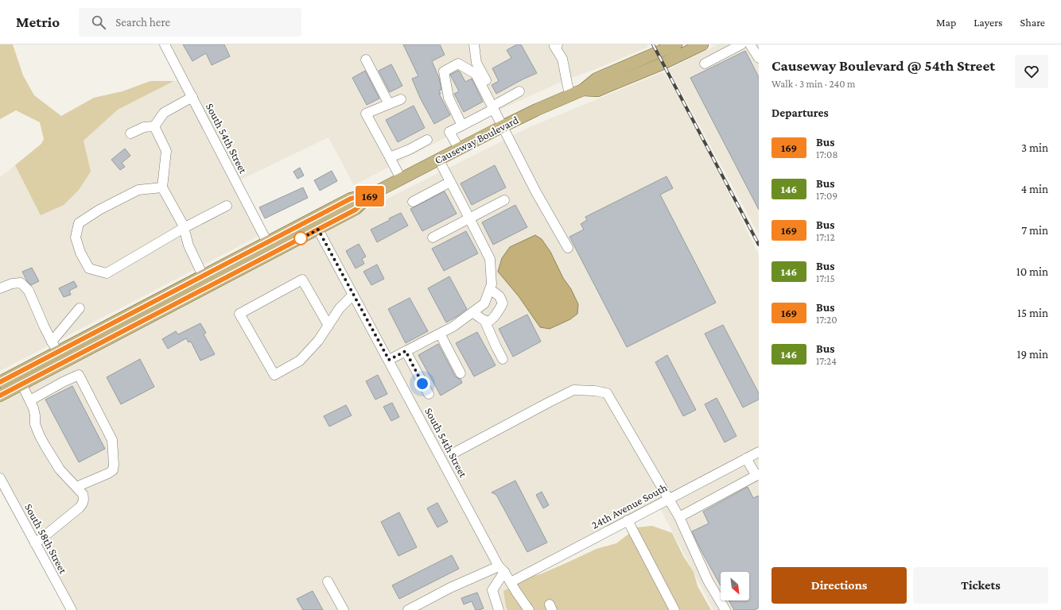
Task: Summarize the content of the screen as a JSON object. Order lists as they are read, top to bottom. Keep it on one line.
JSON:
{"streets":{"main road":["Causeway Boulevard"],"street":["South 54th Street","24th Avenue South","South 58th Street"]},"crossings":[["South 54th Street","Causeway Boulevard"],["South 54th Street","24th Avenue South"]],"lines":["bus line 169"],"north":"bottom right","page":{"header":"Metrio","search":"Search here","nav":["Map","Layers","Share"],"on_map":"169","heading":[["Causeway Boulevard @ 54th Street","Walk · 3 min · 240 m"],"Departures"],"list":[{"mark":"169","name":"Bus","note":"17:08","value":"3 min"},{"mark":"146","name":"Bus","note":"17:09","value":"4 min"},{"mark":"169","name":"Bus","note":"17:12","value":"7 min"},{"mark":"146","name":"Bus","note":"17:15","value":"10 min"},{"mark":"169","name":"Bus","note":"17:20","value":"15 min"},{"mark":"146","name":"Bus","note":"17:24","value":"19 min"}],"buttons":["Directions","Tickets"]}}
